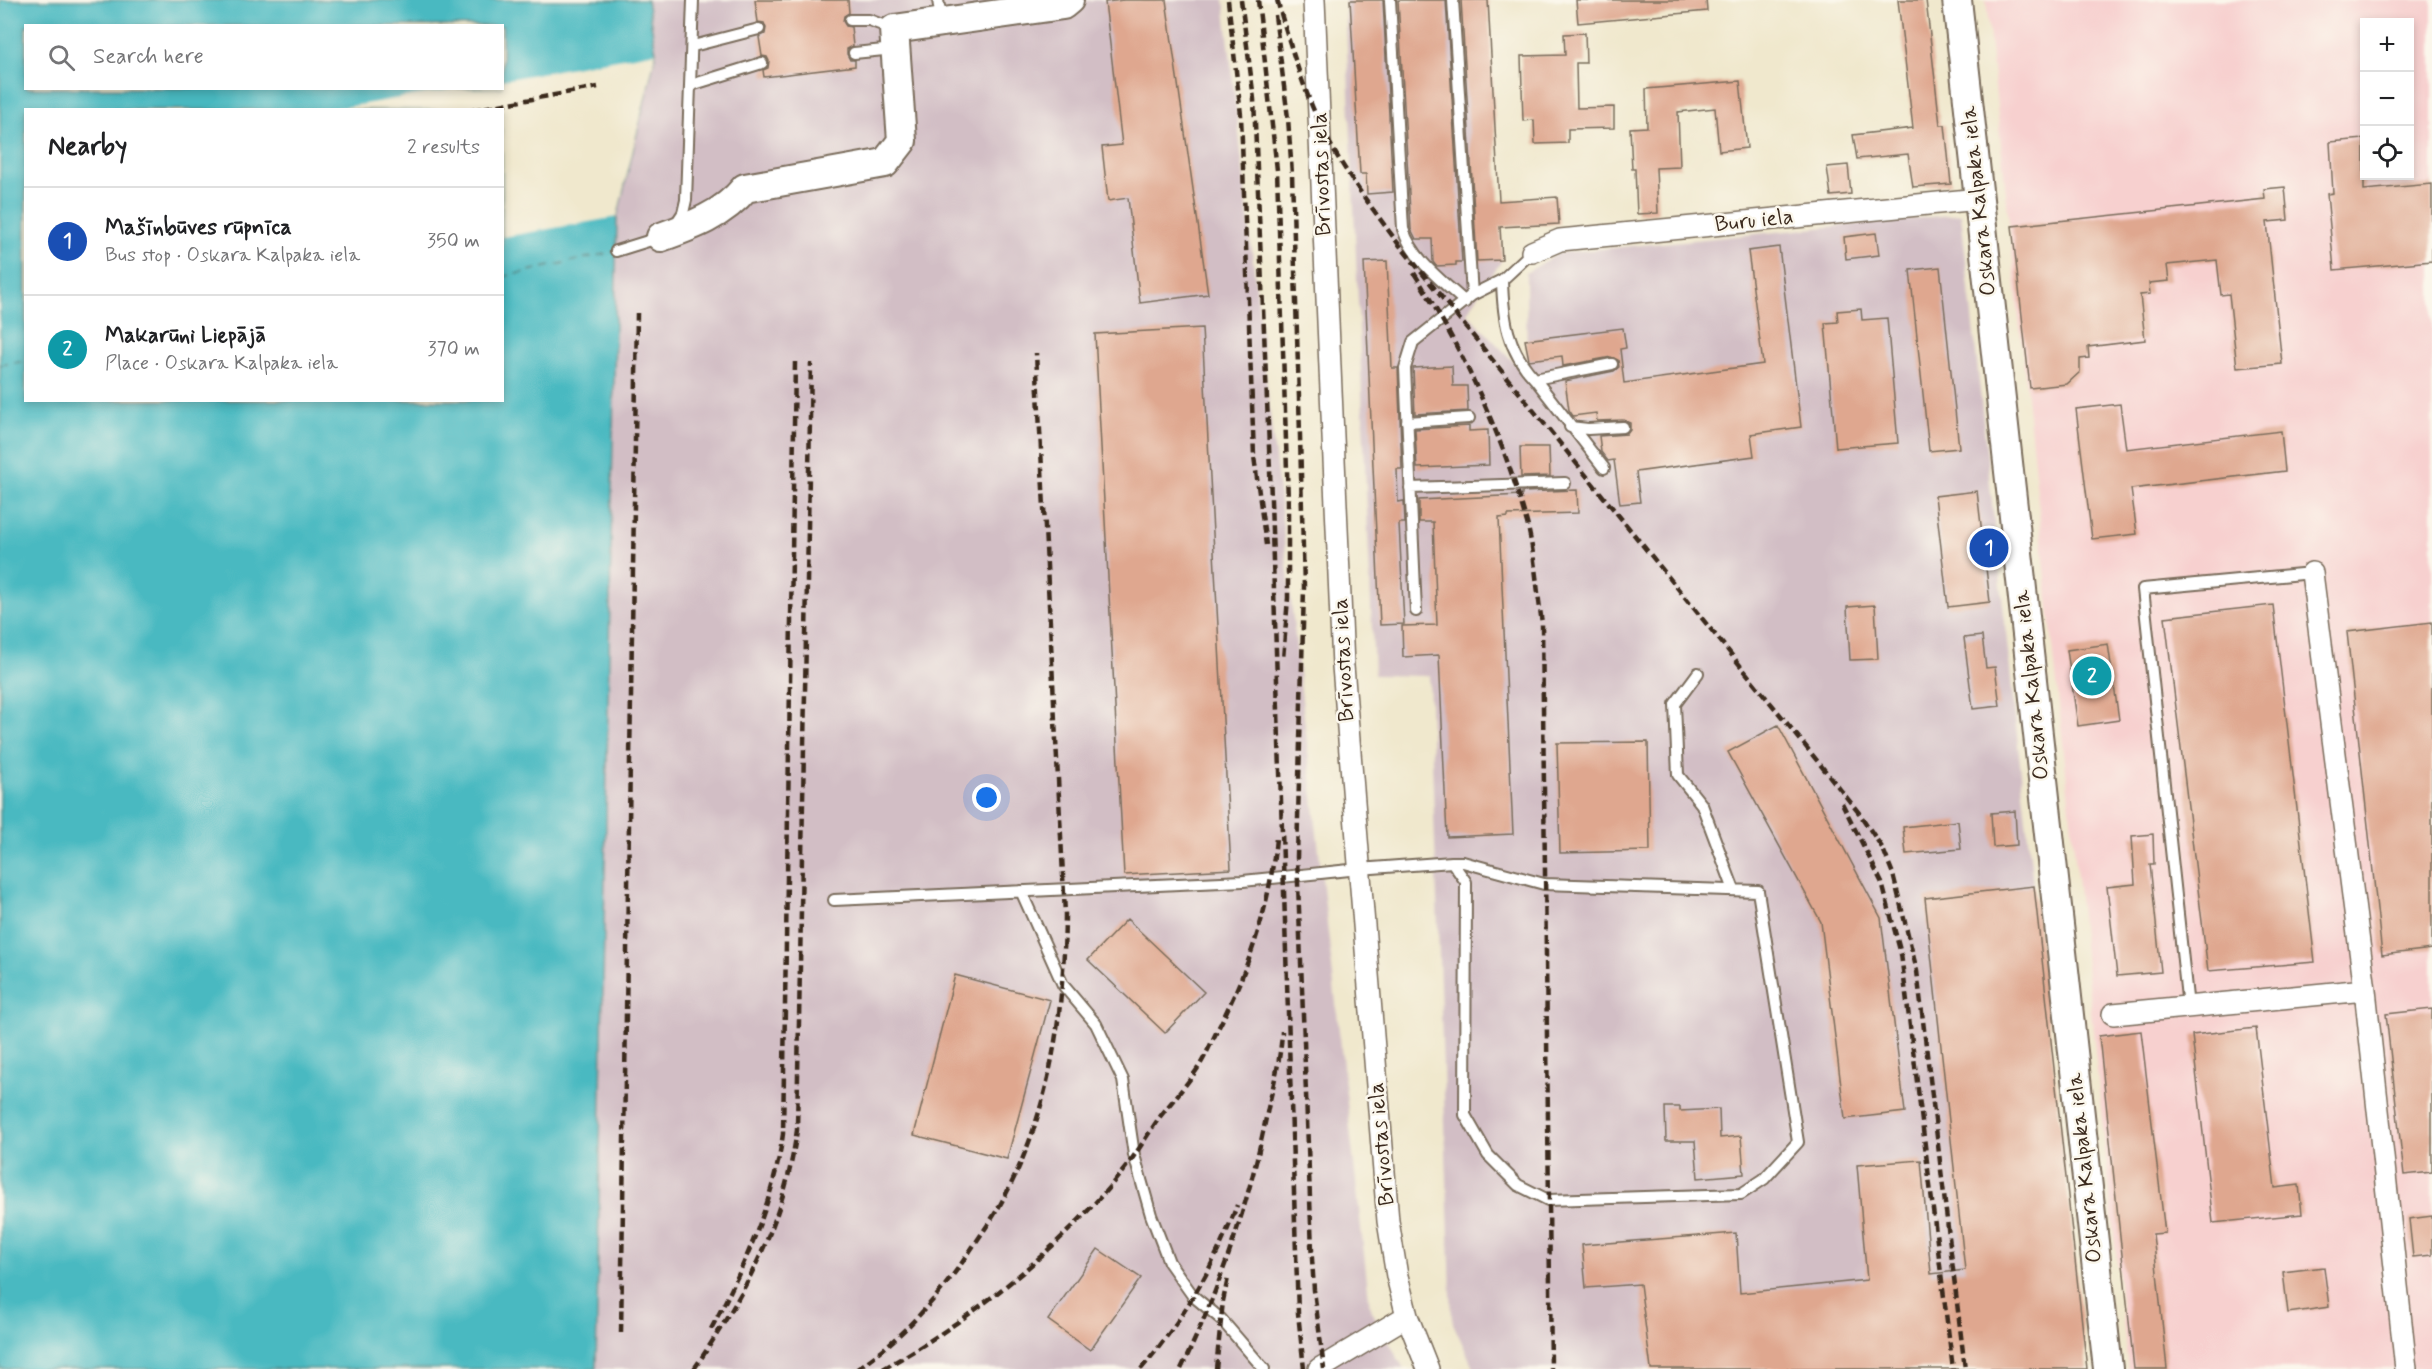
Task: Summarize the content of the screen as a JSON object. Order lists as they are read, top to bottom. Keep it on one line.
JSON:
{"streets":{"main road":["Oskara Kalpaka iela"],"street":["Brīvostas iela","Buru iela"]},"crossings":[["Oskara Kalpaka iela","Buru iela"]],"page":{"map_buttons":["+","−"],"search":"Search here","heading":["Nearby","2 results"],"list":[{"mark":"1","name":"Mašīnbūves rūpnīca","note":"Bus stop · Oskara Kalpaka iela","value":"350 m"},{"mark":"2","name":"Makarūni Liepājā","note":"Place · Oskara Kalpaka iela","value":"370 m"}],"pins":["1","2"]}}
